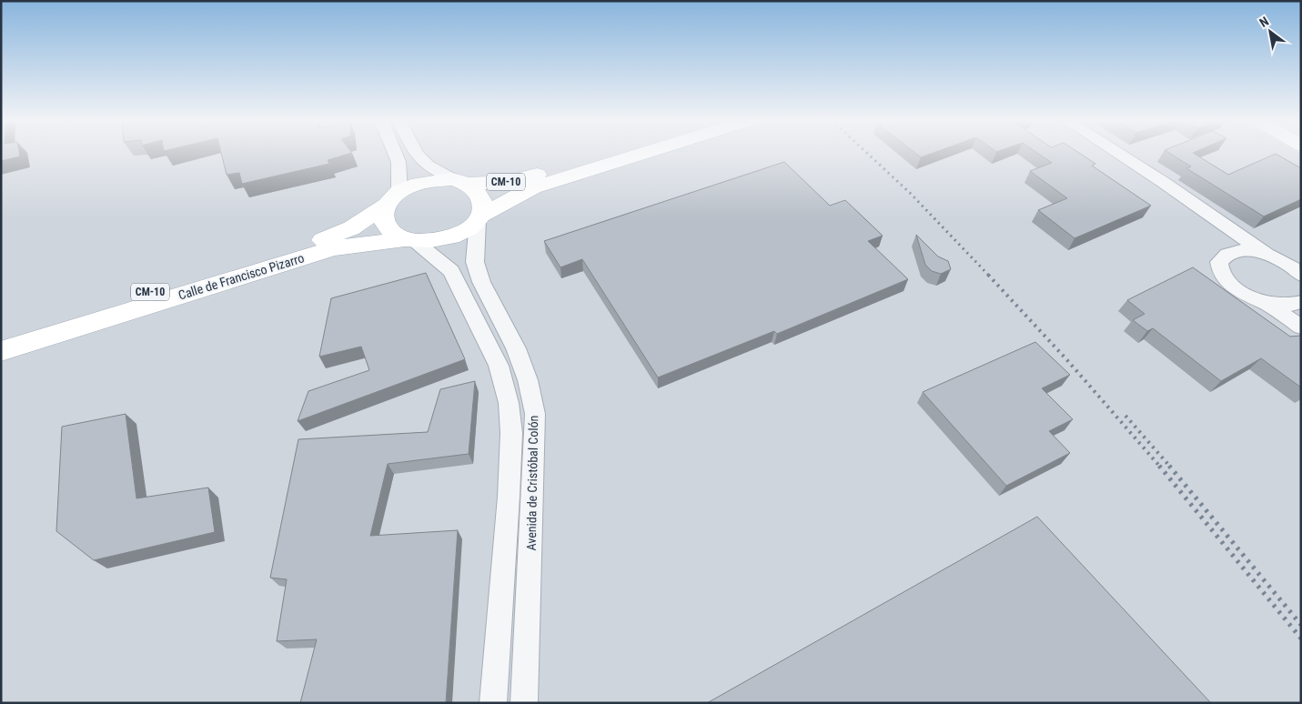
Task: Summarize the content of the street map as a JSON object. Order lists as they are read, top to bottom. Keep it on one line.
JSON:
{"streets":{"main road":["CM-10","Calle de Francisco Pizarro"],"street":["Avenida de Cristóbal Colón"]},"crossings":[["CM-10","Calle de Francisco Pizarro"],["CM-10","Avenida de Cristóbal Colón"],["Calle de Francisco Pizarro","Avenida de Cristóbal Colón"]],"north":"top left"}
